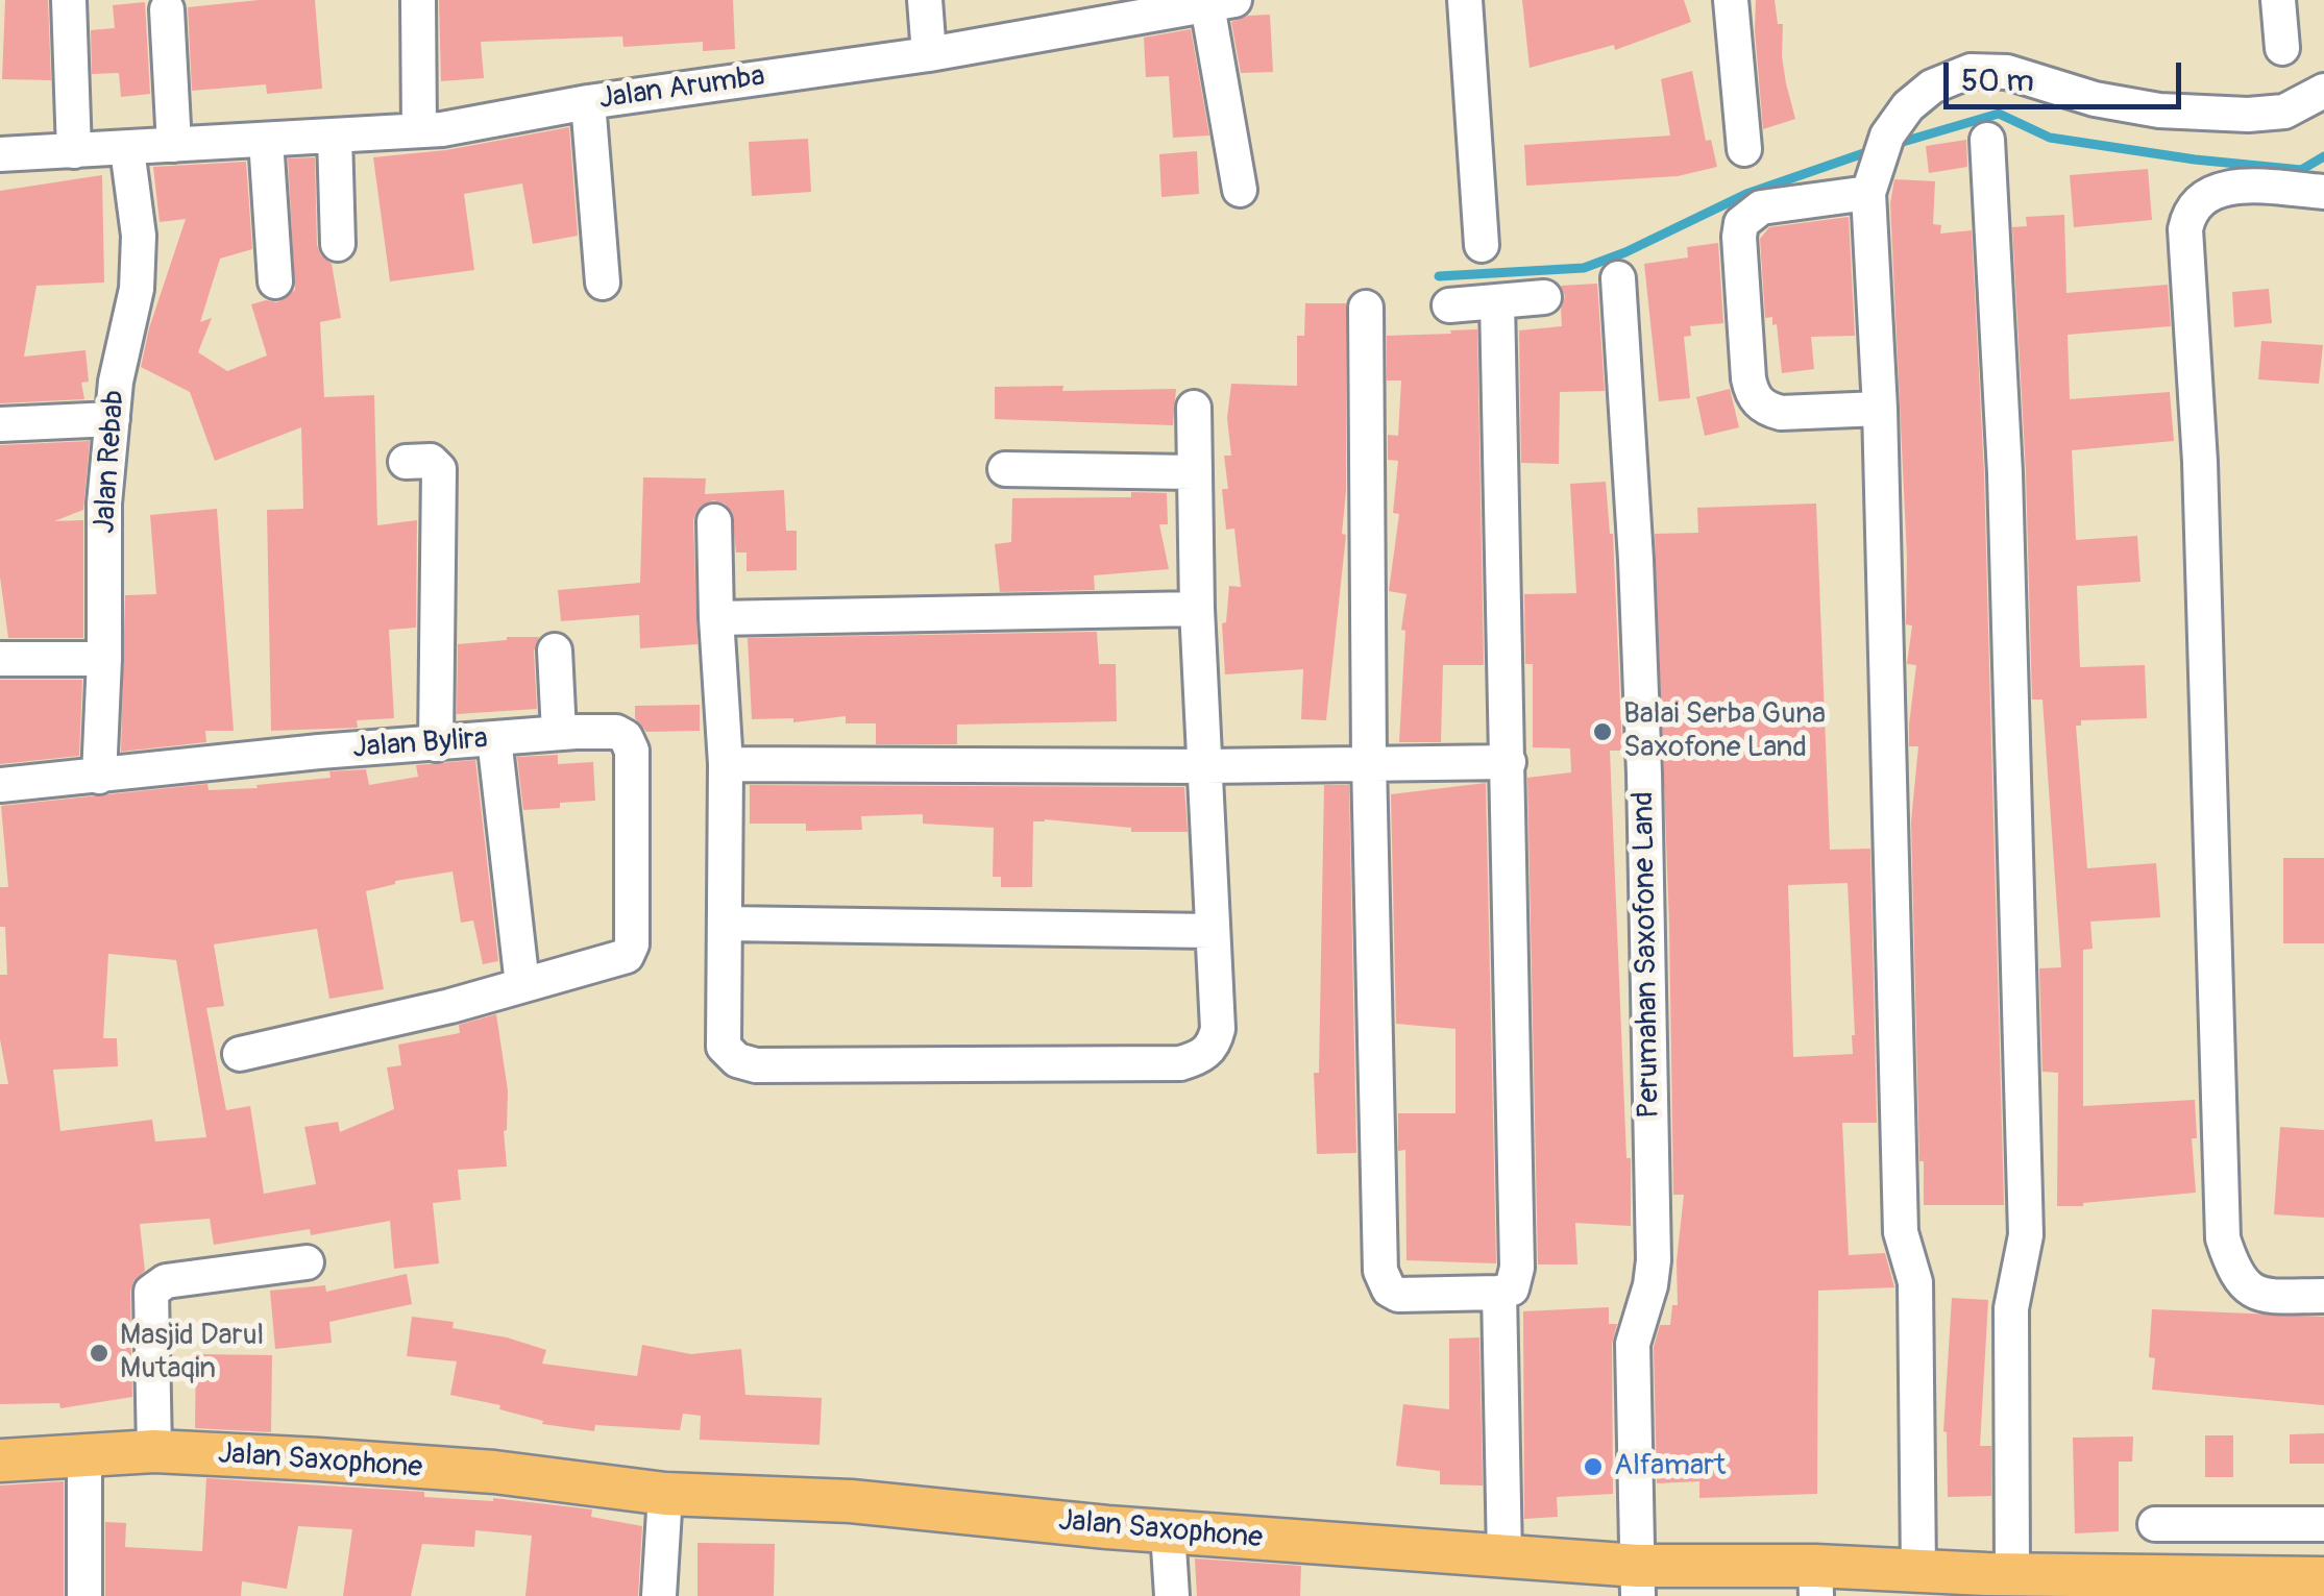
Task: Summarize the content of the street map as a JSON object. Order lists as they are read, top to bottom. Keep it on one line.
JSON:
{"streets":{"main road":["Jalan Saxophone"],"street":["Jalan Arumba","Jalan Rebab","Jalan Bylira","Perumahan Saxofone Land"]},"crossings":[["Jalan Arumba","Jalan Rebab"],["Jalan Rebab","Jalan Bylira"],["Perumahan Saxofone Land","Jalan Saxophone"]],"places":["Balai Serba Guna Saxofone Land","Masjid Darul Mutaqin","Alfamart"],"scale_bar":"50 m"}
